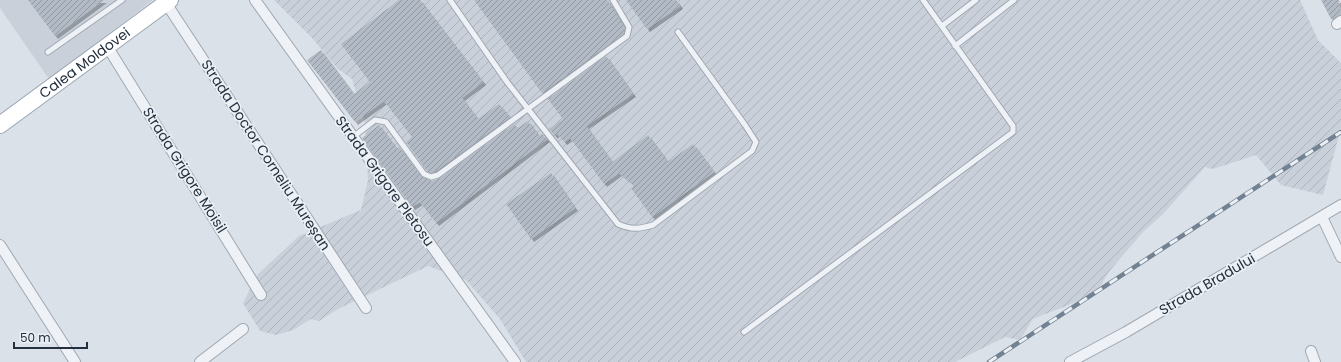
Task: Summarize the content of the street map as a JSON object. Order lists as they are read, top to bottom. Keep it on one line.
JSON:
{"streets":{"main road":["Calea Moldovei"],"street":["Strada Doctor Corneliu Mureșan","Strada Grigore Moisil","Strada Grigore Pletosu","Strada Bradului"]},"crossings":[["Calea Moldovei","Strada Doctor Corneliu Mureșan"],["Calea Moldovei","Strada Grigore Moisil"]],"scale_bar":"50 m"}
